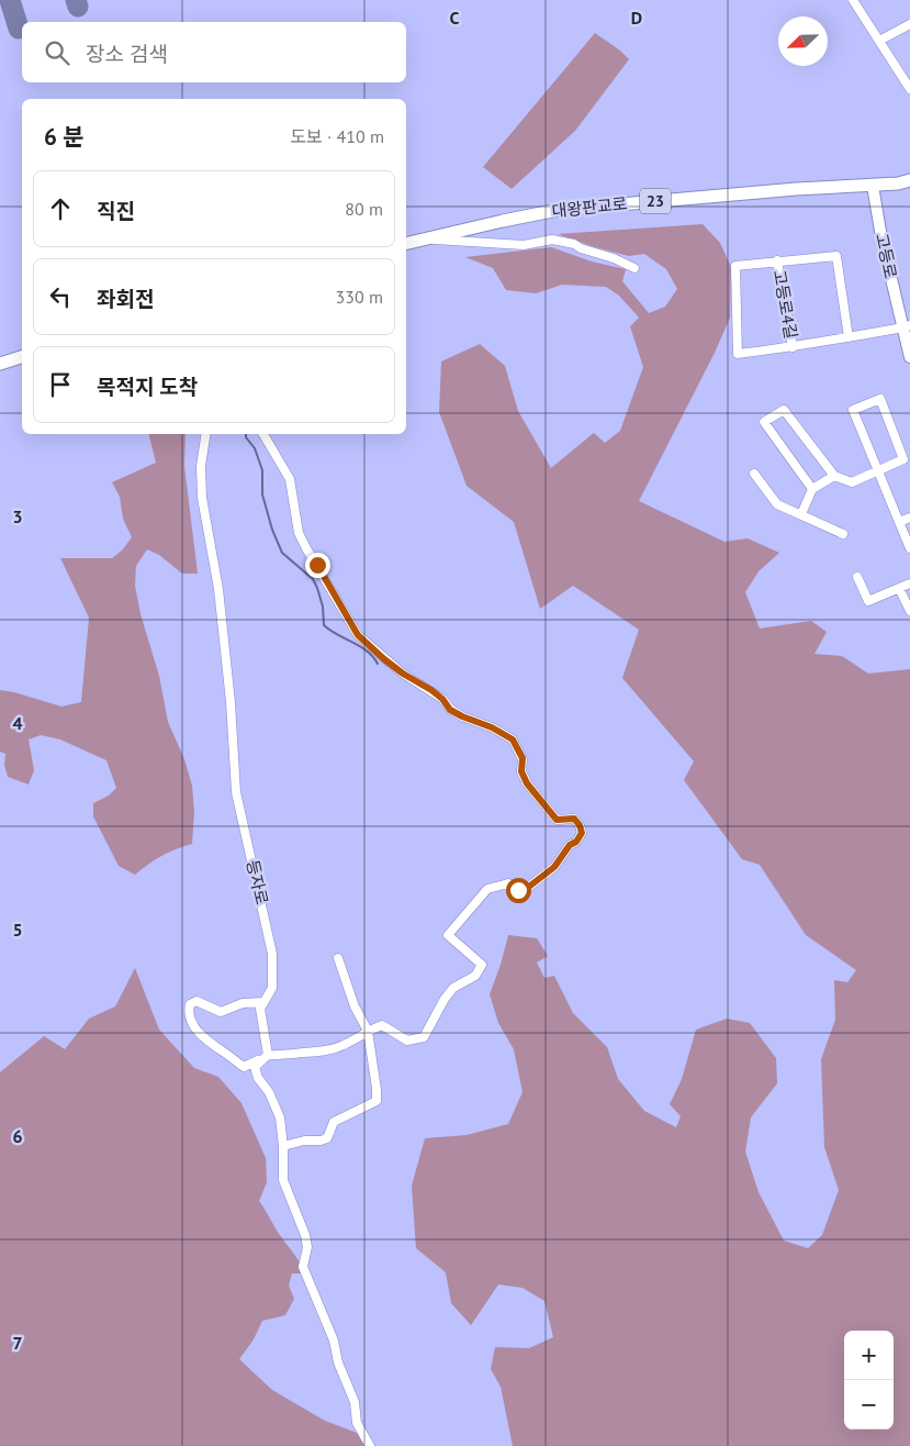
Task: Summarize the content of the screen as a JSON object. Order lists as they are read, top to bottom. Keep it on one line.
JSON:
{"streets":{"main road":["23","대왕판교로"],"street":["고등로","고등로4길","등자로"]},"crossings":[["대왕판교로","고등로"],["고등로","고등로4길"]],"north":"bottom left","page":{"search":"장소 검색","heading":["6 분","도보 · 410 m"],"list":[["직진","80 m"],["좌회전","330 m"],"목적지 도착"],"map_buttons":["+","−"]},"grid":{"columns":["C","D"],"rows":["3","4","5","6","7"]}}
